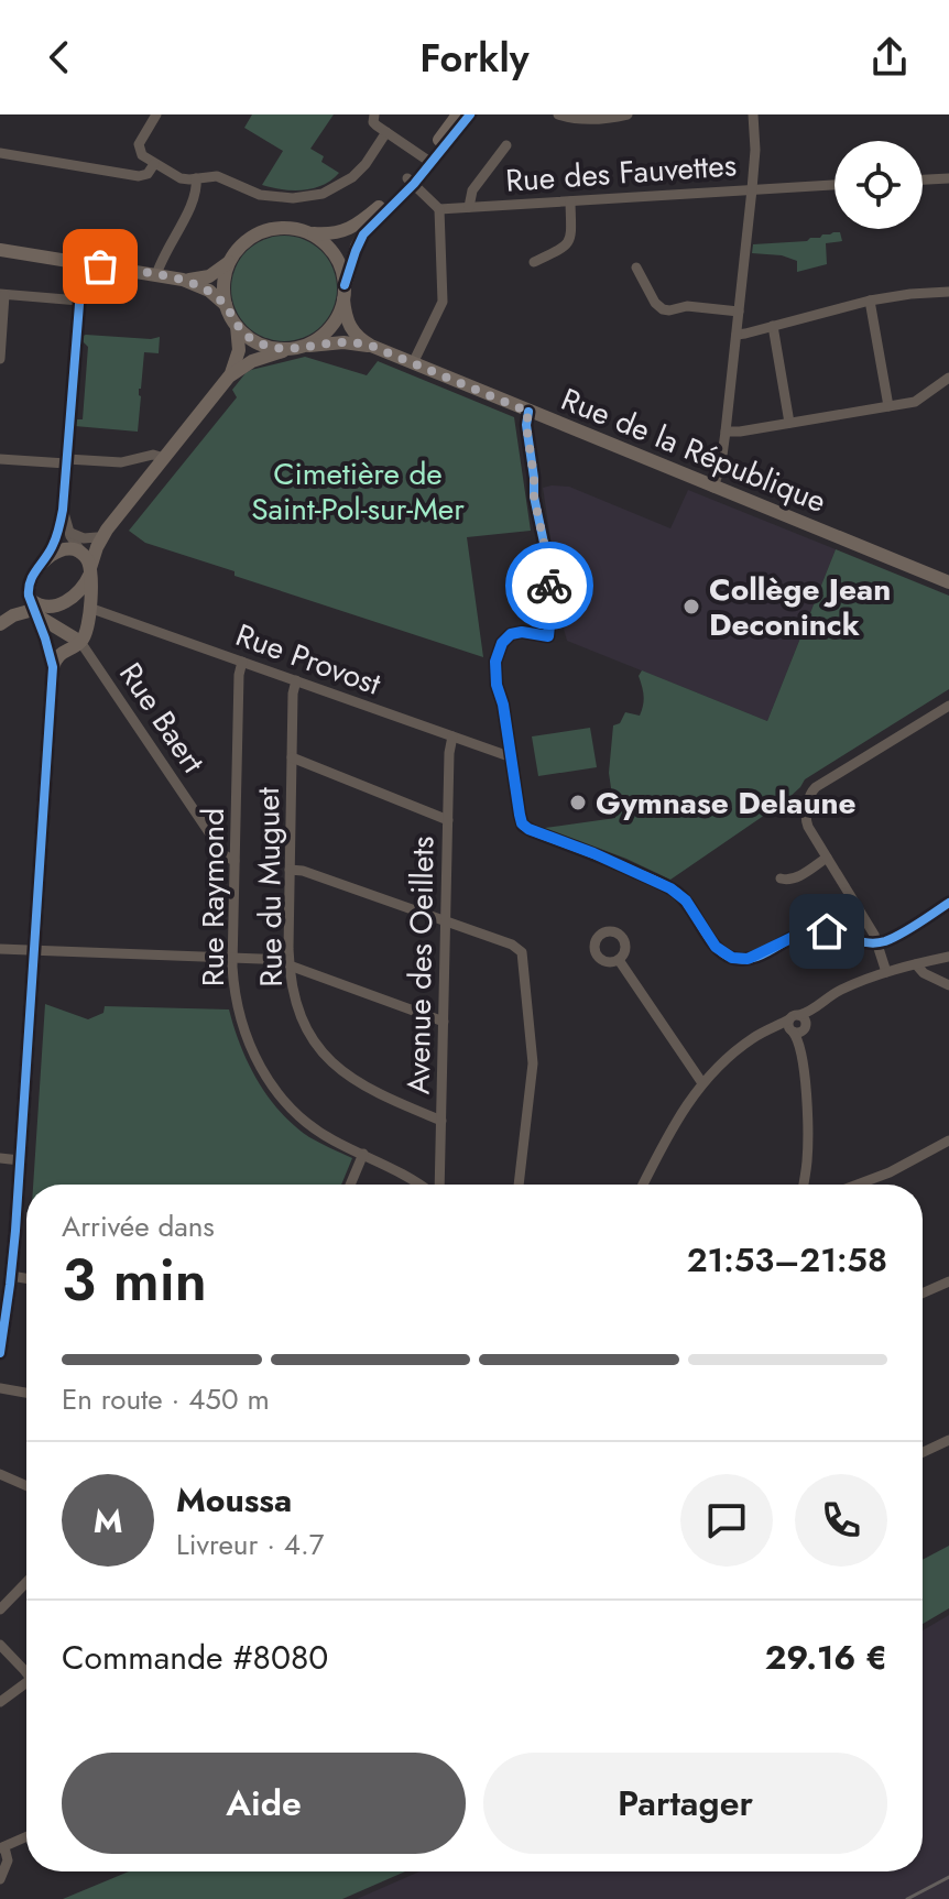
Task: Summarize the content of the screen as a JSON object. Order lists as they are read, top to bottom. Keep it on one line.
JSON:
{"streets":{"street":["Rue des Fauvettes","Rue de la République","Rue Provost","Rue Baert","Rue du Muguet","Rue Raymond","Avenue des Oeillets"]},"crossings":[["Rue Provost","Rue du Muguet"],["Rue Provost","Rue Raymond"],["Rue Provost","Avenue des Oeillets"],["Rue Baert","Rue Raymond"],["Rue du Muguet","Avenue des Oeillets"]],"parks":["Cimetière de Saint-Pol-sur-Mer"],"places":["Collège Jean Deconinck","Gymnase Delaune"],"page":{"header":"Forkly","heading":["3 min","Arrivée dans","21:53–21:58"],"panel":["Moussa","Livreur · 4.7","Commande #8080","29.16 €"],"bar":"En route · 450 m","round":"M","buttons":["Aide","Partager"]}}
